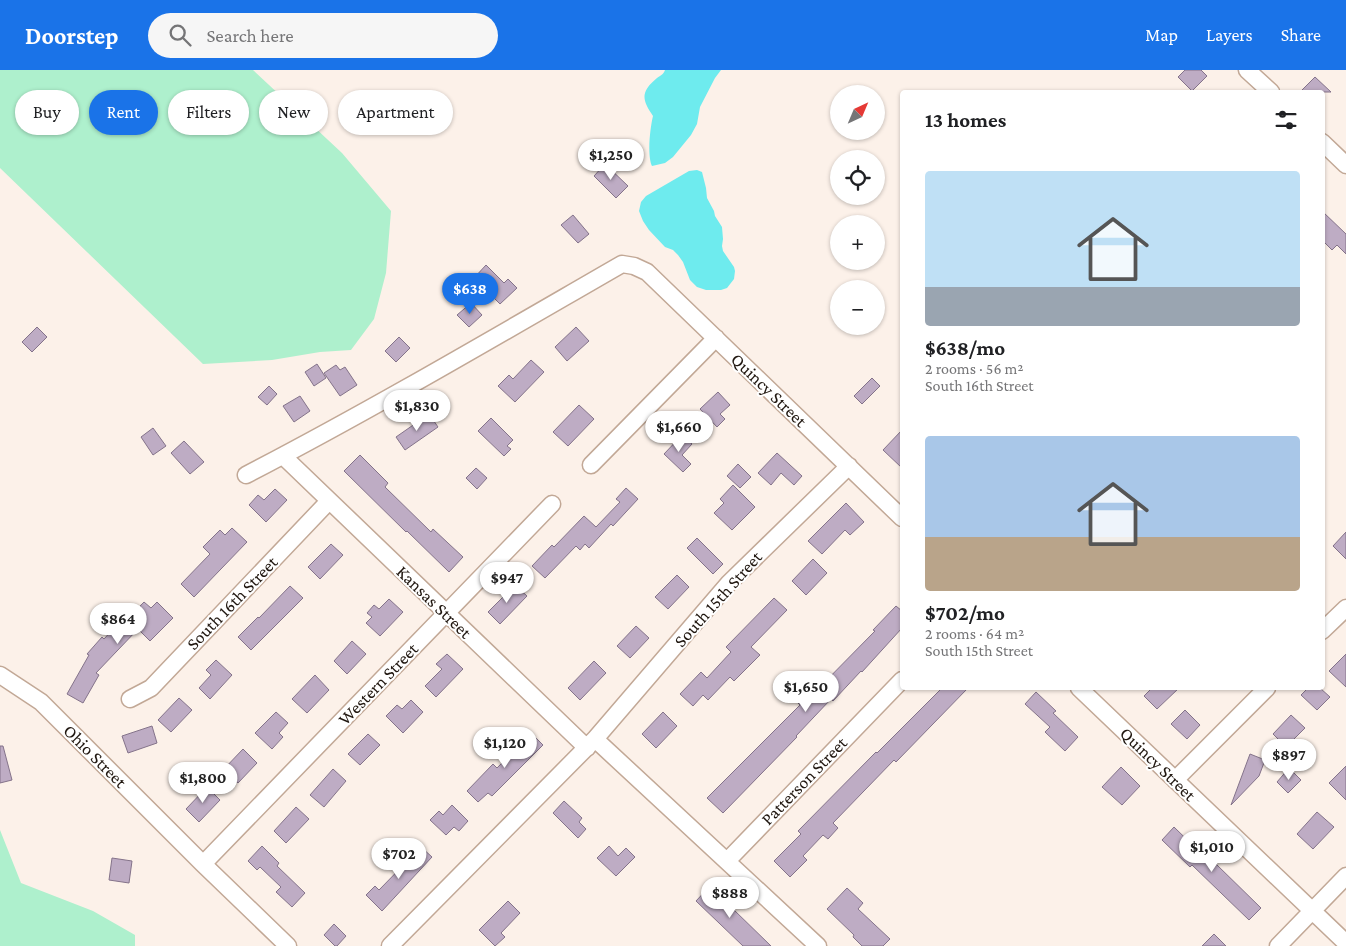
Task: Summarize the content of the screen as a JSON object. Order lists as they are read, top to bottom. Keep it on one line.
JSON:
{"streets":{"street":["Quincy Street","South 15th Street","Kansas Street","South 16th Street","Western Street","Ohio Street","Patterson Street"]},"crossings":[["Quincy Street","South 15th Street"],["Quincy Street","Kansas Street"],["South 15th Street","Kansas Street"],["Kansas Street","South 16th Street"],["Kansas Street","Western Street"],["Kansas Street","Patterson Street"],["Western Street","Ohio Street"]],"north":"top right","page":{"header":"Doorstep","search":"Search here","nav":["Map","Layers","Share"],"map_buttons":["+","−"],"chip":["Buy","Rent","Filters","New","Apartment"],"heading":"13 homes","price":["$1,250","$638","$1,830","$1,660","$947","$864","$1,650","$1,120","$897","$1,800","$1,010","$702","$888"],"list":[{"name":"$638/mo","note":"2 rooms · 56 m² · South 16th Street"},{"name":"$702/mo","note":"2 rooms · 64 m² · South 15th Street"}]}}
